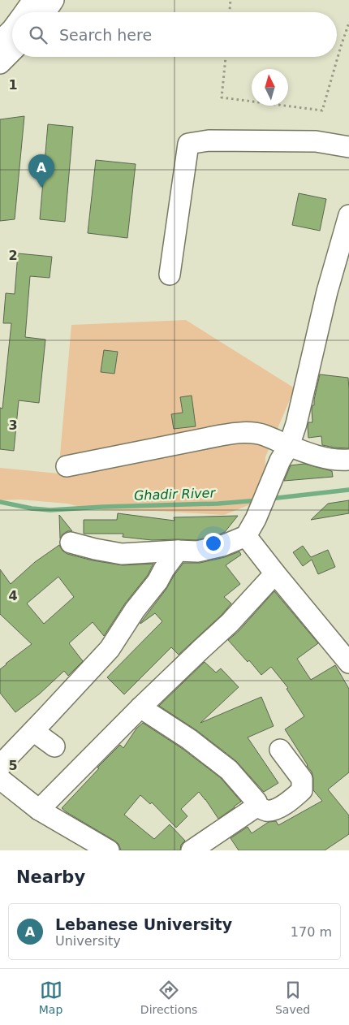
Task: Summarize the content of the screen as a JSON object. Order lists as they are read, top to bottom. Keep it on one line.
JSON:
{"water":["Ghadir River"],"north":"top","page":{"search":"Search here","pins":"A","heading":"Nearby","list":[{"mark":"A","name":"Lebanese University","note":"University","value":"170 m"}],"nav":["Map","Directions","Saved"]},"grid":{"rows":["1","2","3","4","5"]}}
